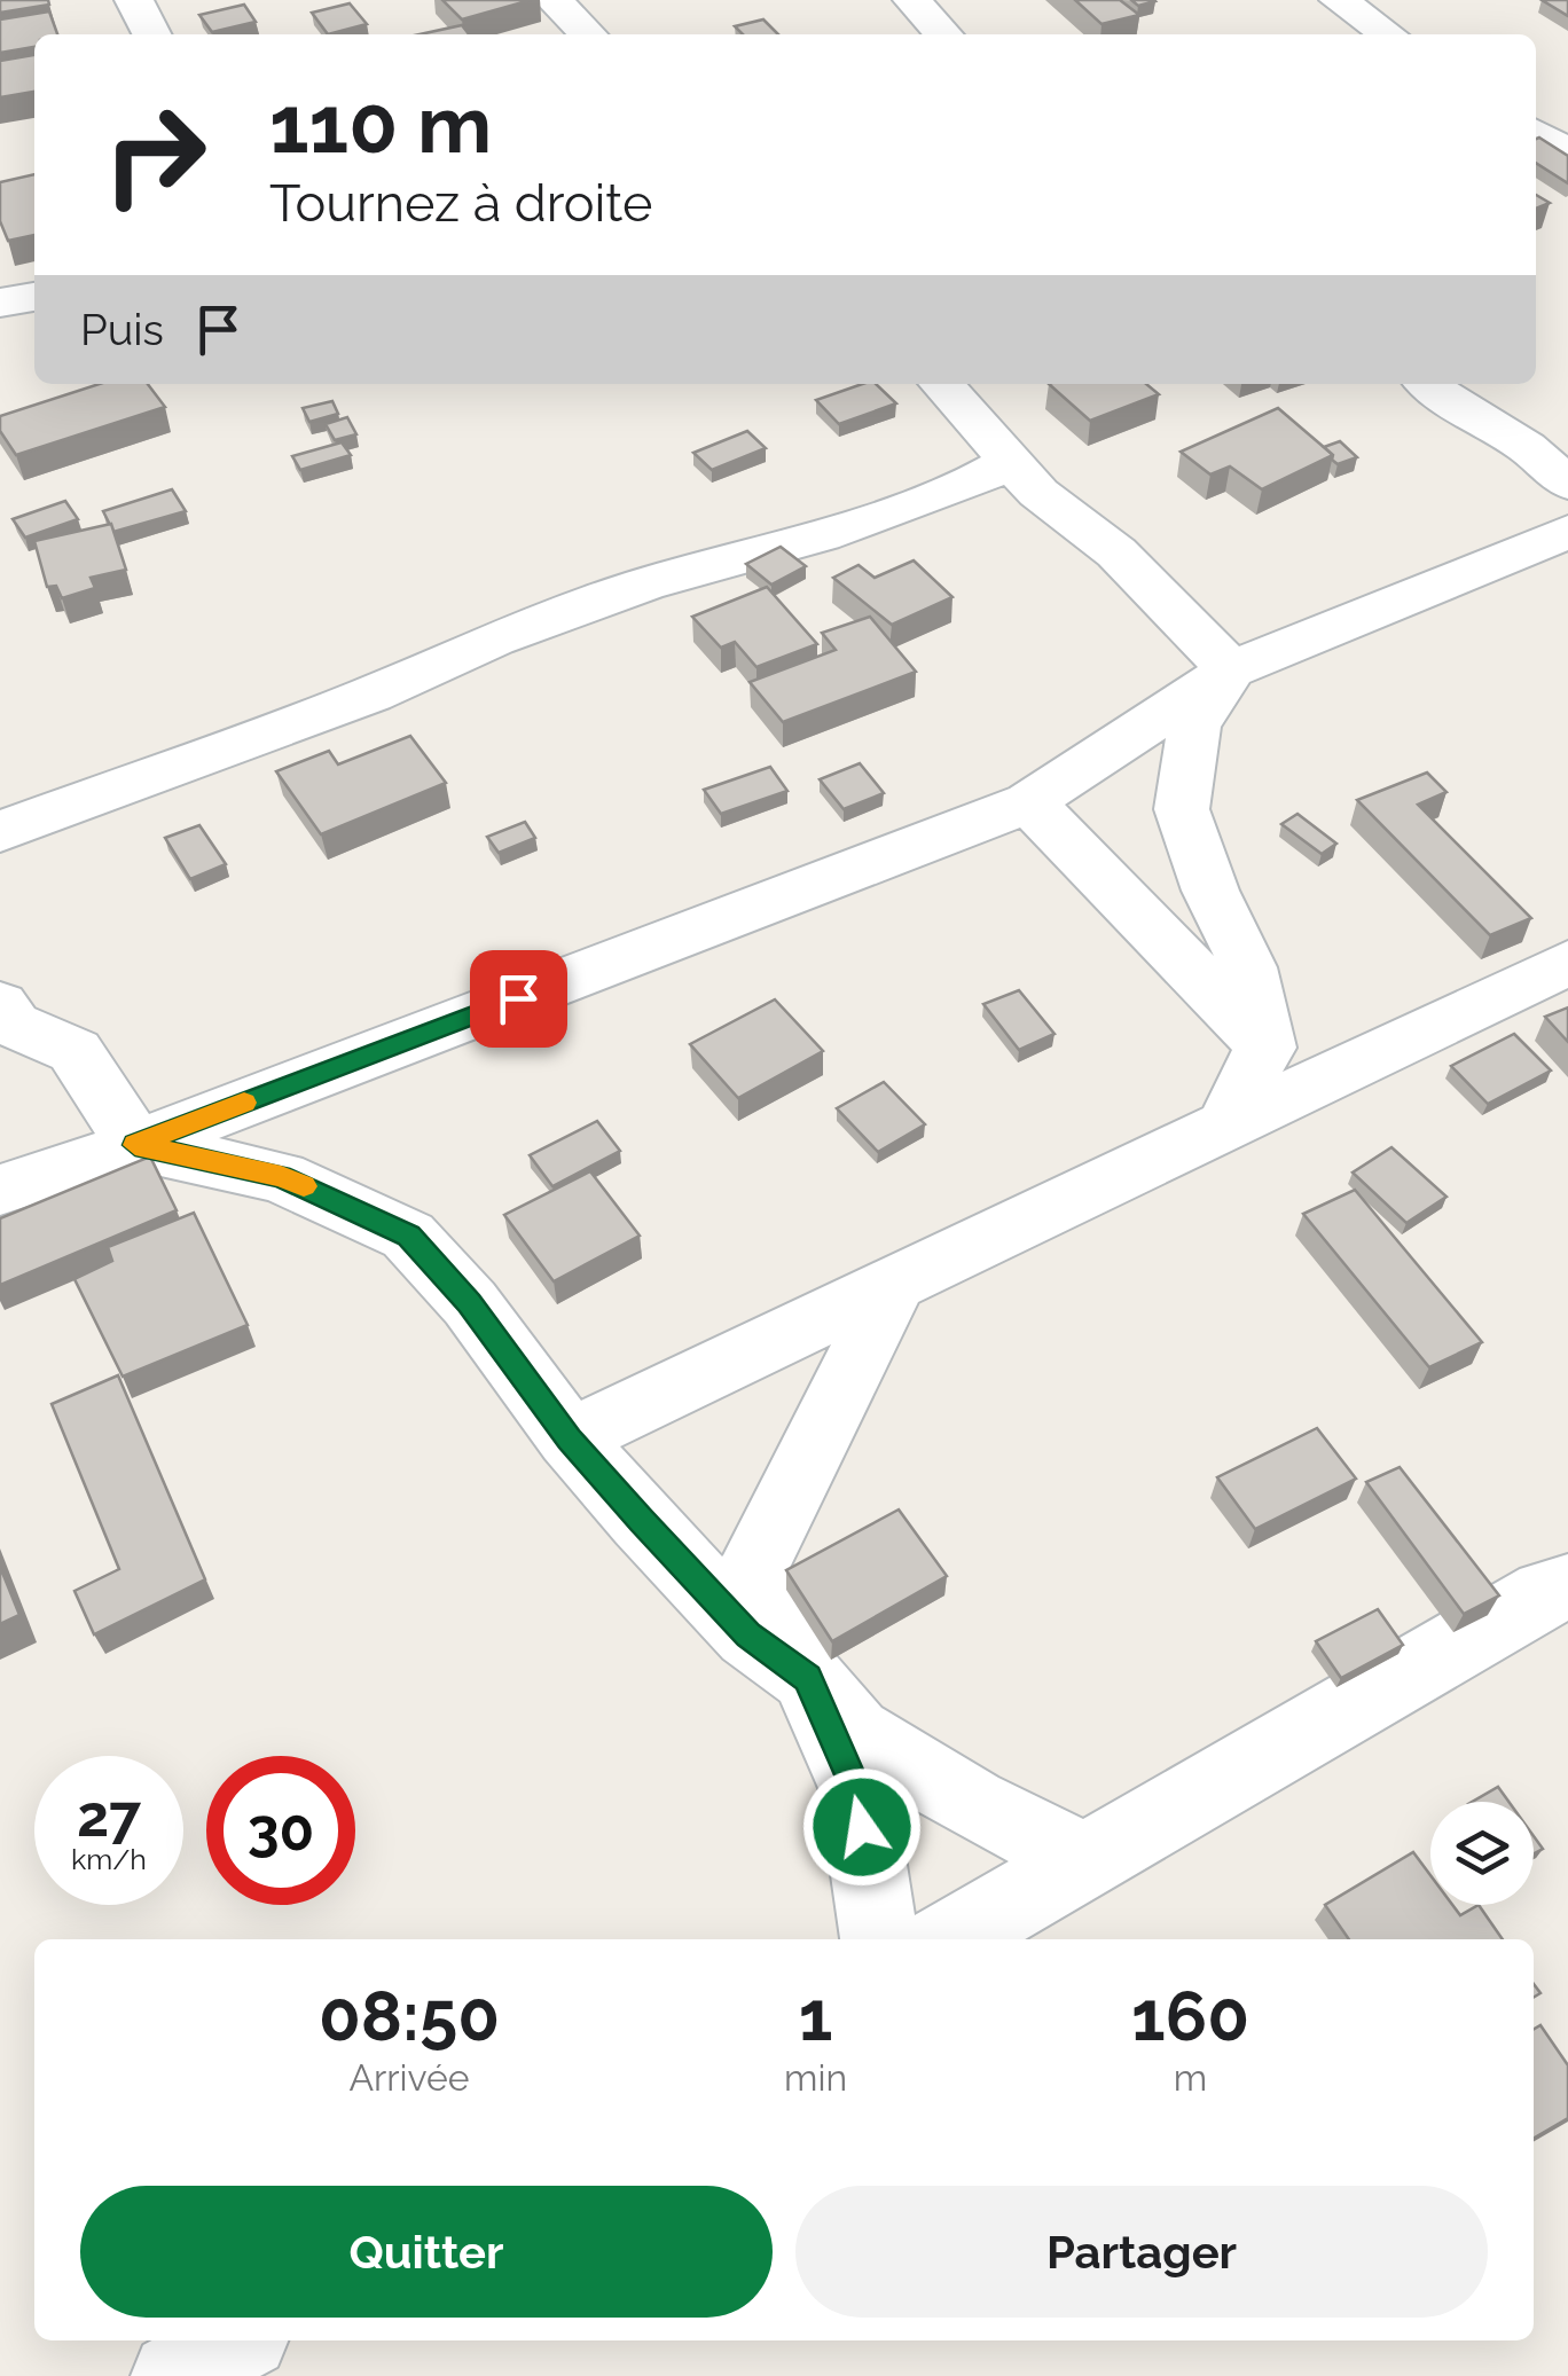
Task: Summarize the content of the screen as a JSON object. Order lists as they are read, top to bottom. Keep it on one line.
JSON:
{"page":{"turn":["110 m","Tournez à droite"],"then":"Puis","speed":"27 km/h","limit":"30","eta":["08:50","Arrivée","1","min","160","m"],"buttons":["Quitter","Partager"]}}
